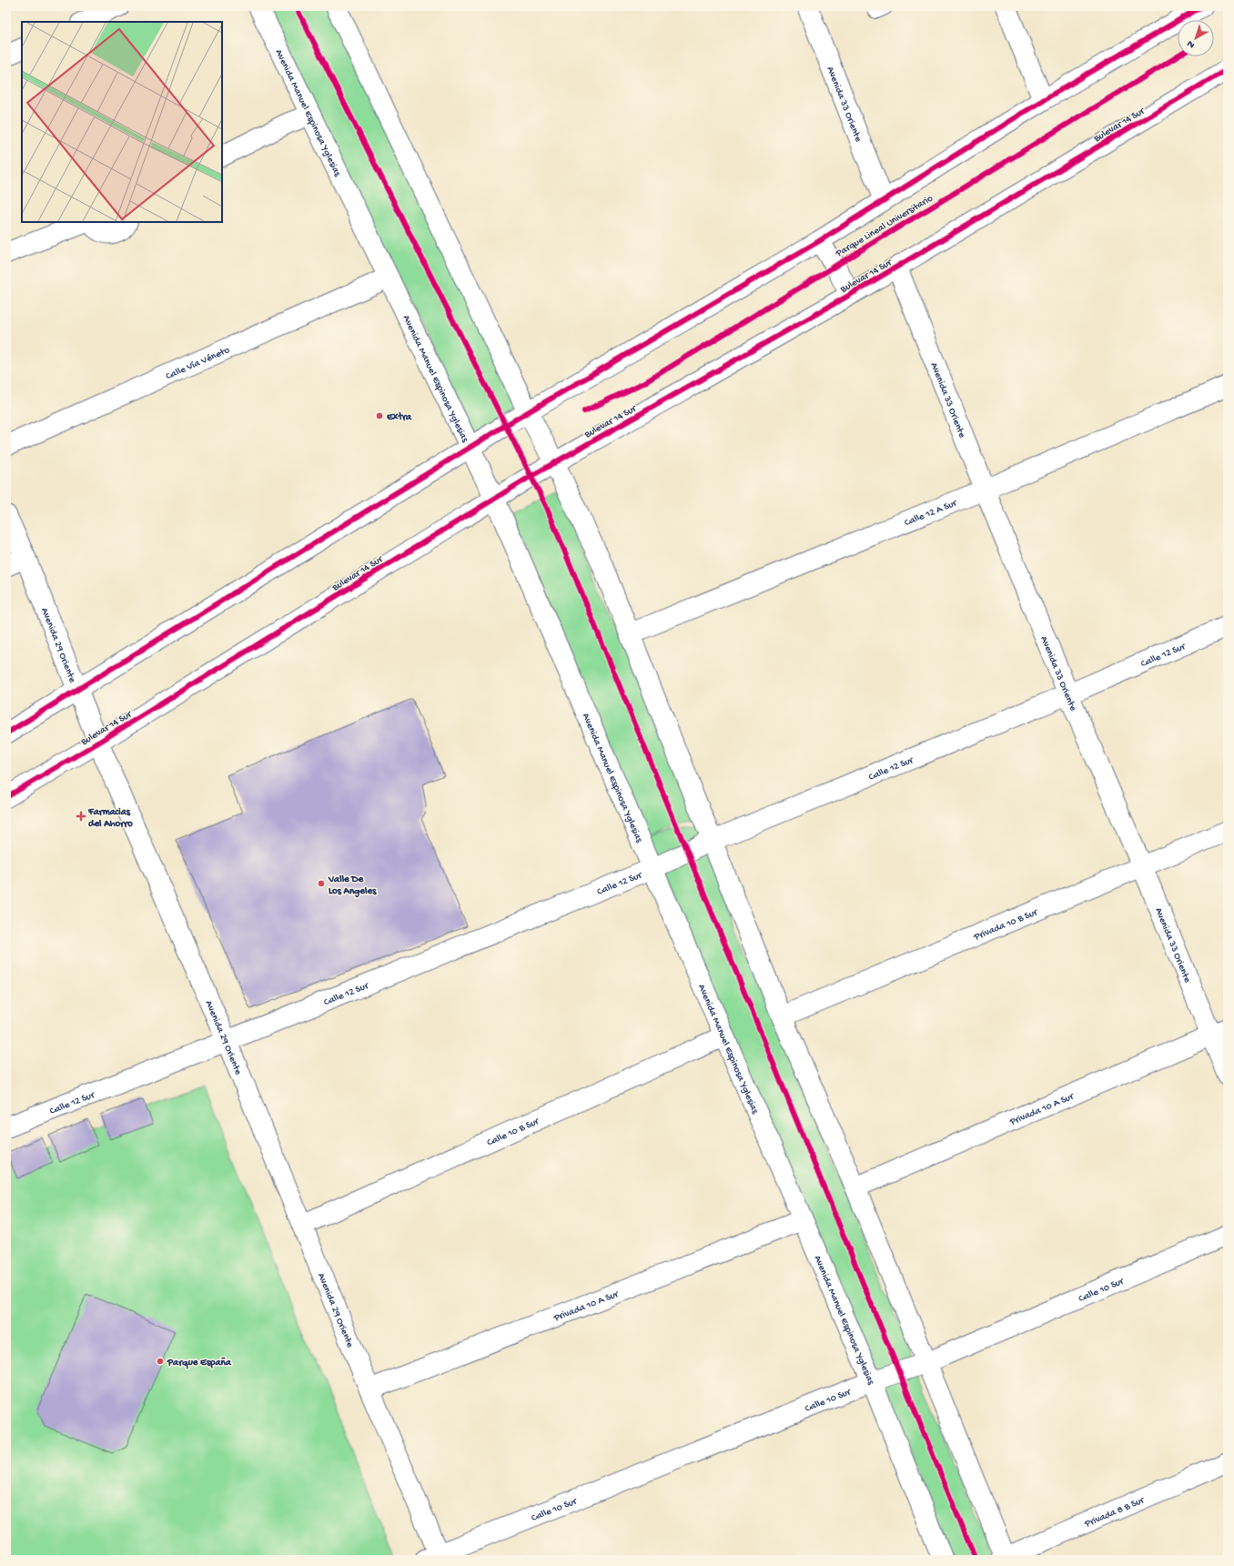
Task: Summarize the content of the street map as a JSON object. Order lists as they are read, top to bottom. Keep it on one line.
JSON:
{"streets":{"street":["Avenida 33 Oriente","Avenida Manuel Espinosa Yglesias","Bulevar 14 Sur","Calle Vía Véneto","Calle 12 A Sur","Avenida 29 Oriente","Calle 12 Sur","Privada 10 B Sur","Privada 10 A Sur","Calle 10 B Sur","Calle 10 Sur","Privada 8 B Sur"],"cycle path":["Parque Lineal Universitario"]},"crossings":[["Avenida 33 Oriente","Bulevar 14 Sur"],["Avenida 33 Oriente","Calle 12 A Sur"],["Avenida 33 Oriente","Calle 12 Sur"],["Avenida 33 Oriente","Privada 10 B Sur"],["Avenida 33 Oriente","Privada 10 A Sur"],["Avenida Manuel Espinosa Yglesias","Bulevar 14 Sur"],["Avenida Manuel Espinosa Yglesias","Calle Vía Véneto"],["Avenida Manuel Espinosa Yglesias","Calle 12 Sur"],["Avenida Manuel Espinosa Yglesias","Privada 10 A Sur"],["Avenida Manuel Espinosa Yglesias","Calle 10 B Sur"],["Avenida Manuel Espinosa Yglesias","Calle 10 Sur"],["Bulevar 14 Sur","Avenida 29 Oriente"],["Avenida 29 Oriente","Calle 12 Sur"],["Avenida 29 Oriente","Privada 10 A Sur"],["Avenida 29 Oriente","Calle 10 B Sur"],["Avenida 29 Oriente","Calle 10 Sur"]],"places":{"other":["Extra","Valle De Los Angeles","Parque España"],"health":["Farmacias del Ahorro"]},"north":"bottom left"}
